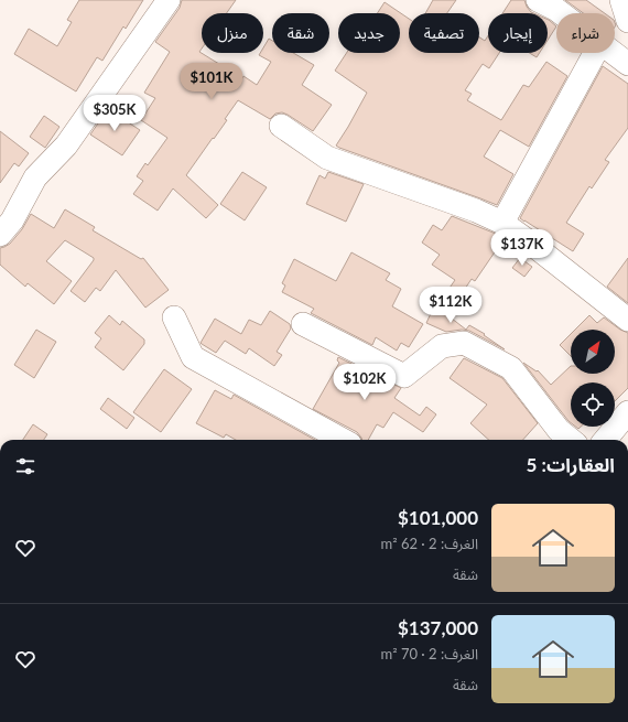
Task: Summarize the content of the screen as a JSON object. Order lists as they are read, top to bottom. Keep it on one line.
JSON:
{"north":"top right","page":{"chip":["شراء","إيجار","تصفية","جديد","شقة","منزل"],"price":["$101K","$305K","$137K","$112K","$102K"],"heading":"العقارات: 5","list":[{"name":"$101,000","note":"الغرف: 2 · 62 m² · شقة"},{"name":"$137,000","note":"الغرف: 2 · 70 m² · شقة"}]}}
